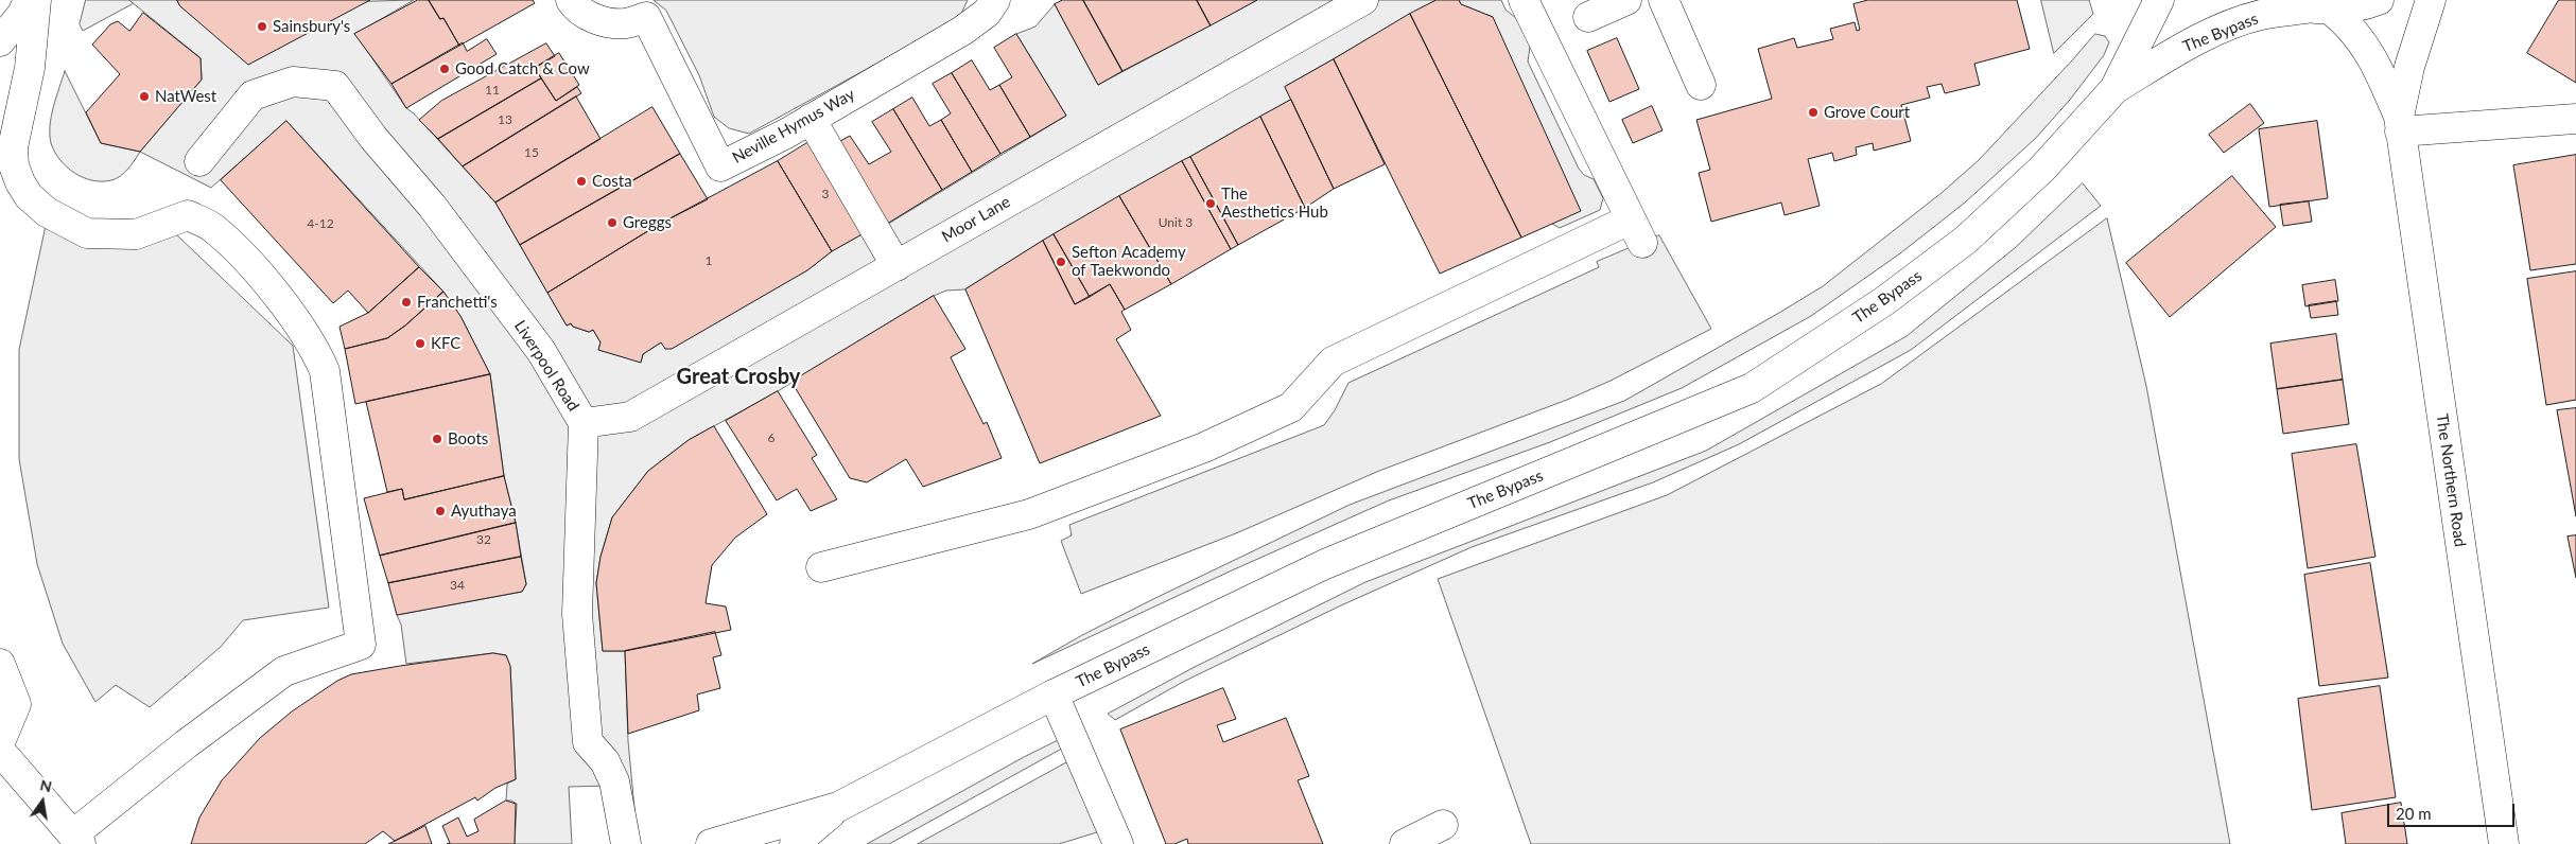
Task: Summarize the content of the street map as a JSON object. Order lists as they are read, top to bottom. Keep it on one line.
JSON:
{"streets":{"main road":["The Bypass","Neville Hymus Way","Moor Lane","Liverpool Road","The Northern Road"]},"crossings":[["The Bypass","The Northern Road"],["Moor Lane","Liverpool Road"]],"districts":["Great Crosby"],"places":["Sainsbury's","Good Catch & Cow","NatWest","Grove Court","Costa","The Aesthetics Hub","Greggs","Sefton Academy of Taekwondo","Franchetti's","KFC","Boots","Ayuthaya"],"house_numbers":["11","13","15","3","Unit 3","4-12","1","6","32","34"],"scale_bar":"20 m","north":"top"}
